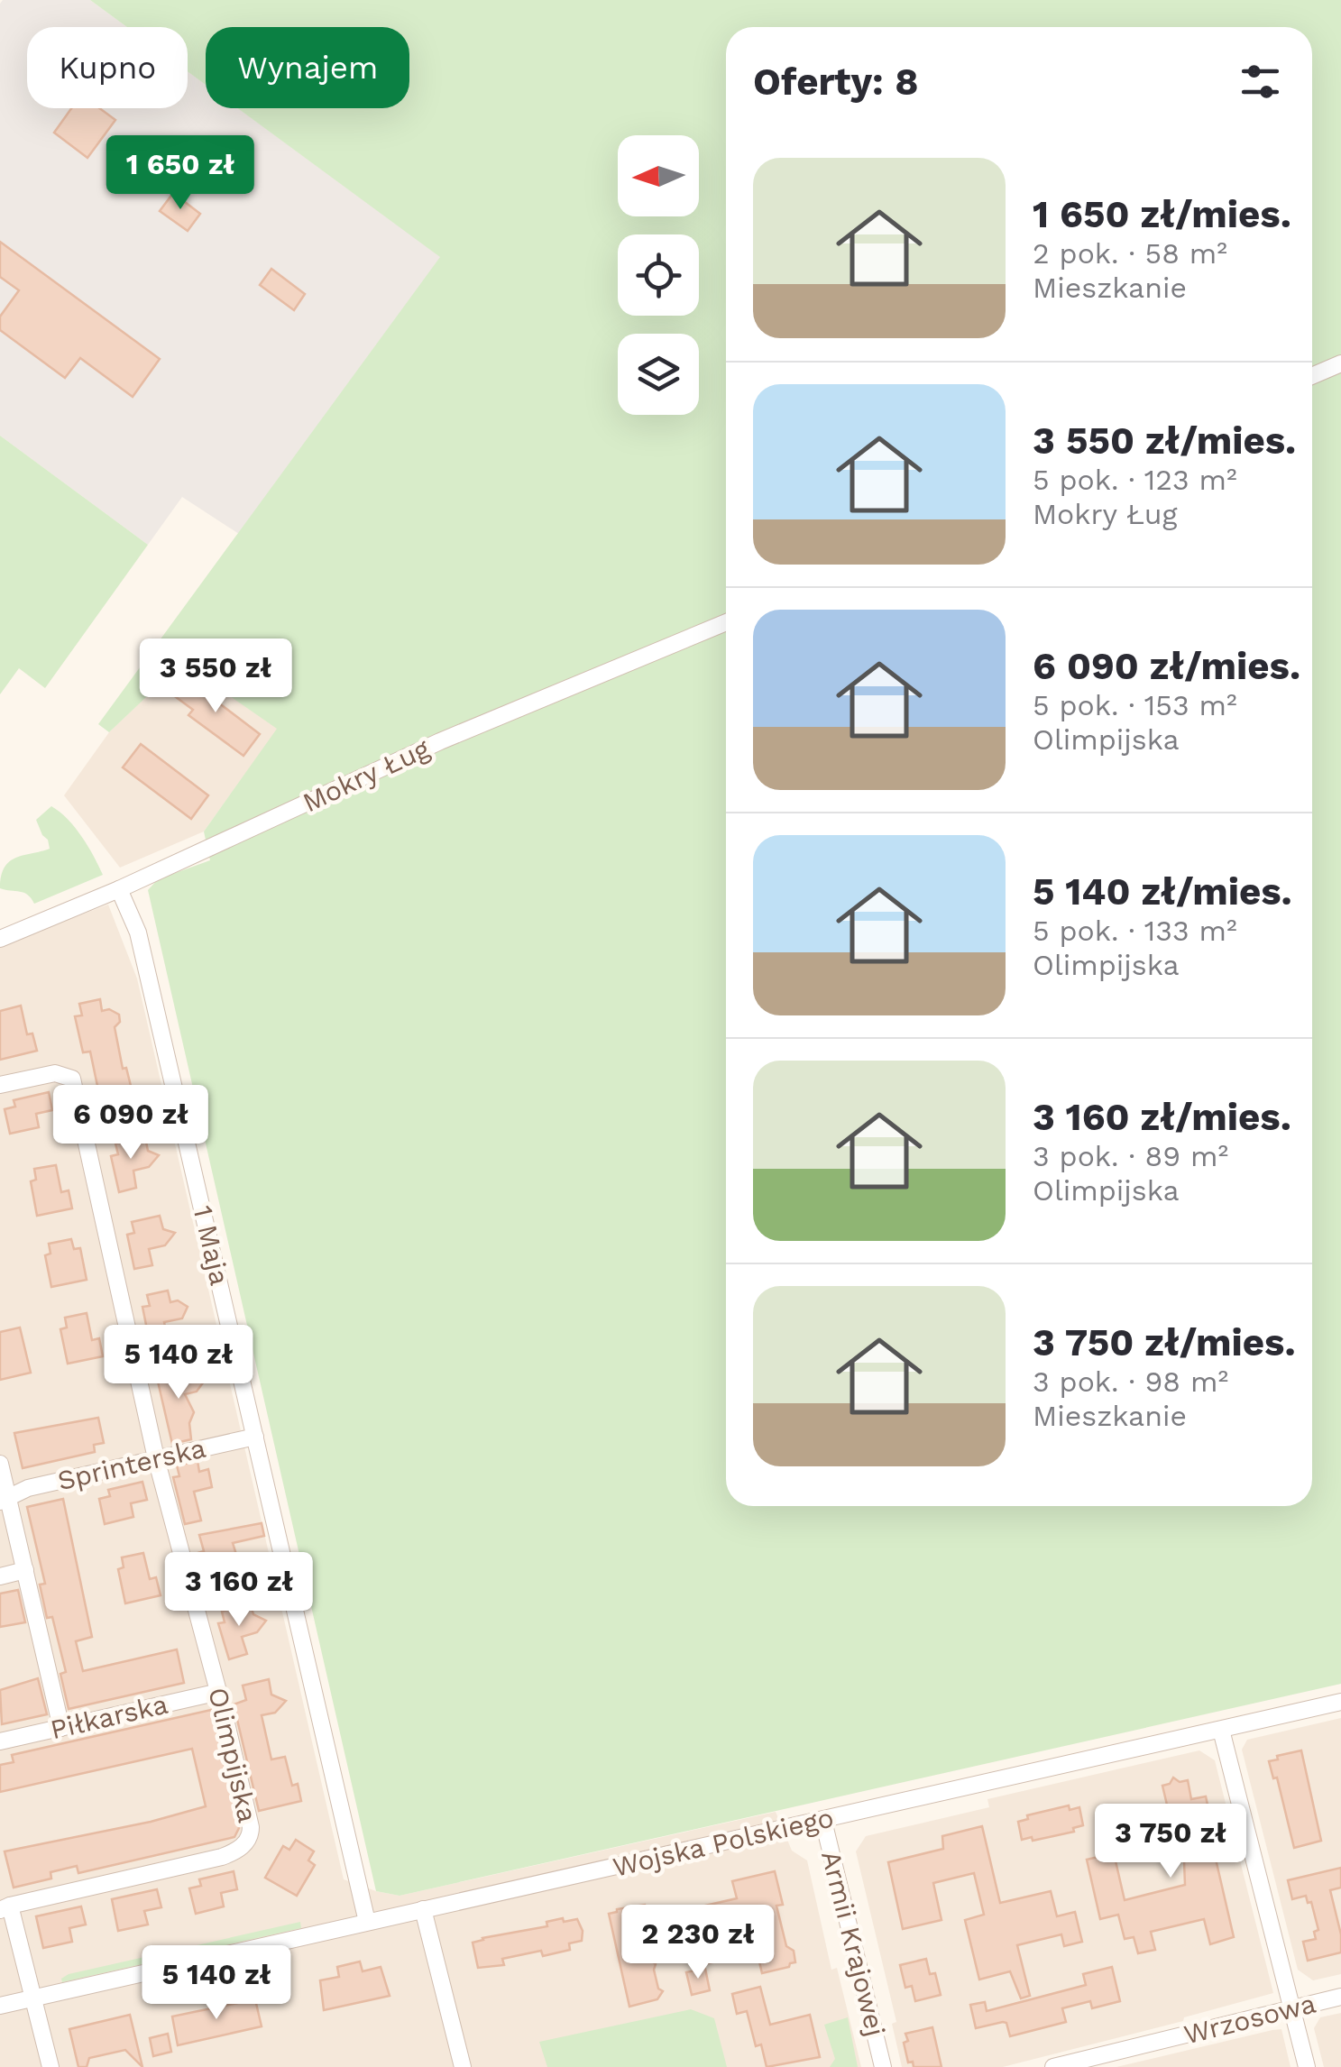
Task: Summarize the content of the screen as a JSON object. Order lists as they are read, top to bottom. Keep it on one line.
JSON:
{"streets":{"street":["Mokry Ług","1 Maja","Sprinterska","Piłkarska","Olimpijska","Wojska Polskiego","Armii Krajowej","Wrzosowa"]},"crossings":[["Mokry Ług","1 Maja"],["1 Maja","Sprinterska"],["1 Maja","Wojska Polskiego"],["Sprinterska","Olimpijska"],["Piłkarska","Olimpijska"],["Wojska Polskiego","Armii Krajowej"]],"north":"left","page":{"chip":["Kupno","Wynajem"],"heading":"Oferty: 8","price":["1 650 zł","3 550 zł","6 090 zł","5 140 zł","3 160 zł","3 750 zł","2 230 zł","5 140 zł"],"list":[{"name":"1 650 zł/mies.","note":"2 pok. · 58 m² · Mieszkanie"},{"name":"3 550 zł/mies.","note":"5 pok. · 123 m² · Mokry Ług"},{"name":"6 090 zł/mies.","note":"5 pok. · 153 m² · Olimpijska"},{"name":"5 140 zł/mies.","note":"5 pok. · 133 m² · Olimpijska"},{"name":"3 160 zł/mies.","note":"3 pok. · 89 m² · Olimpijska"},{"name":"3 750 zł/mies.","note":"3 pok. · 98 m² · Mieszkanie"}]}}
